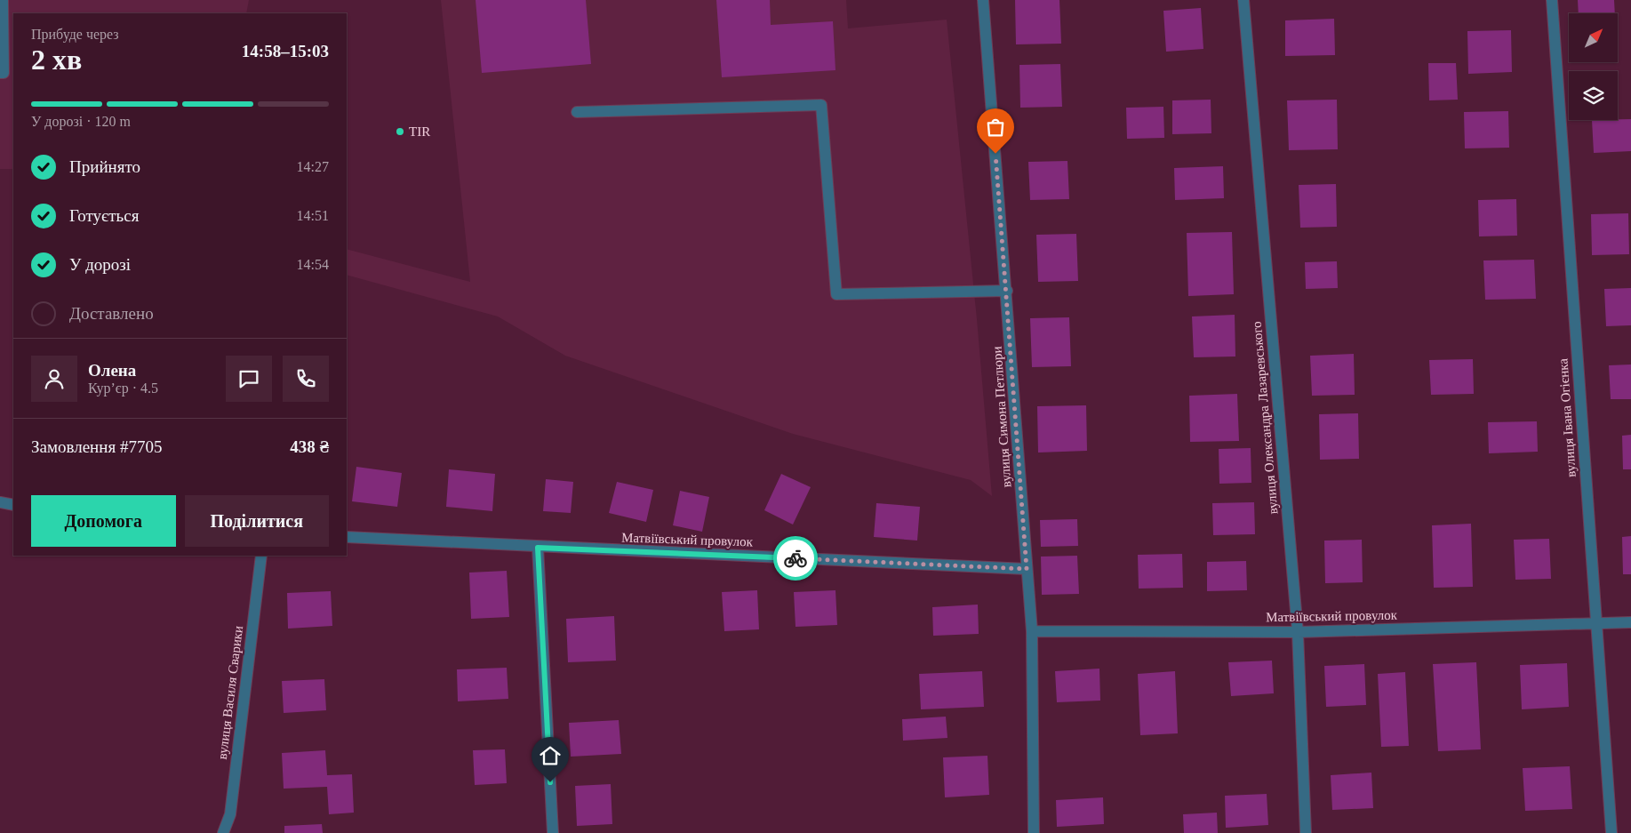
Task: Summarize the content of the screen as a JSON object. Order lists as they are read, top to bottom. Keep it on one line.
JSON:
{"streets":{"street":["вулиця Симона Петлюри","вулиця Олександра Лазаревського","вулиця Івана Огієнка","Матвіївський провулок","вулиця Василя Сварики"]},"crossings":[["вулиця Симона Петлюри","Матвіївський провулок"],["вулиця Олександра Лазаревського","Матвіївський провулок"],["вулиця Івана Огієнка","Матвіївський провулок"]],"places":["TIR"],"north":"top right","page":{"heading":["2 хв","Прибуде через","14:58–15:03"],"panel":["Олена","Кур’єр · 4.5","Замовлення #7705","438 ₴"],"bar":"У дорозі · 120 m","list":[["Прийнято","14:27"],["Готується","14:51"],["У дорозі","14:54"],"Доставлено"],"buttons":["Допомога","Поділитися"]}}
